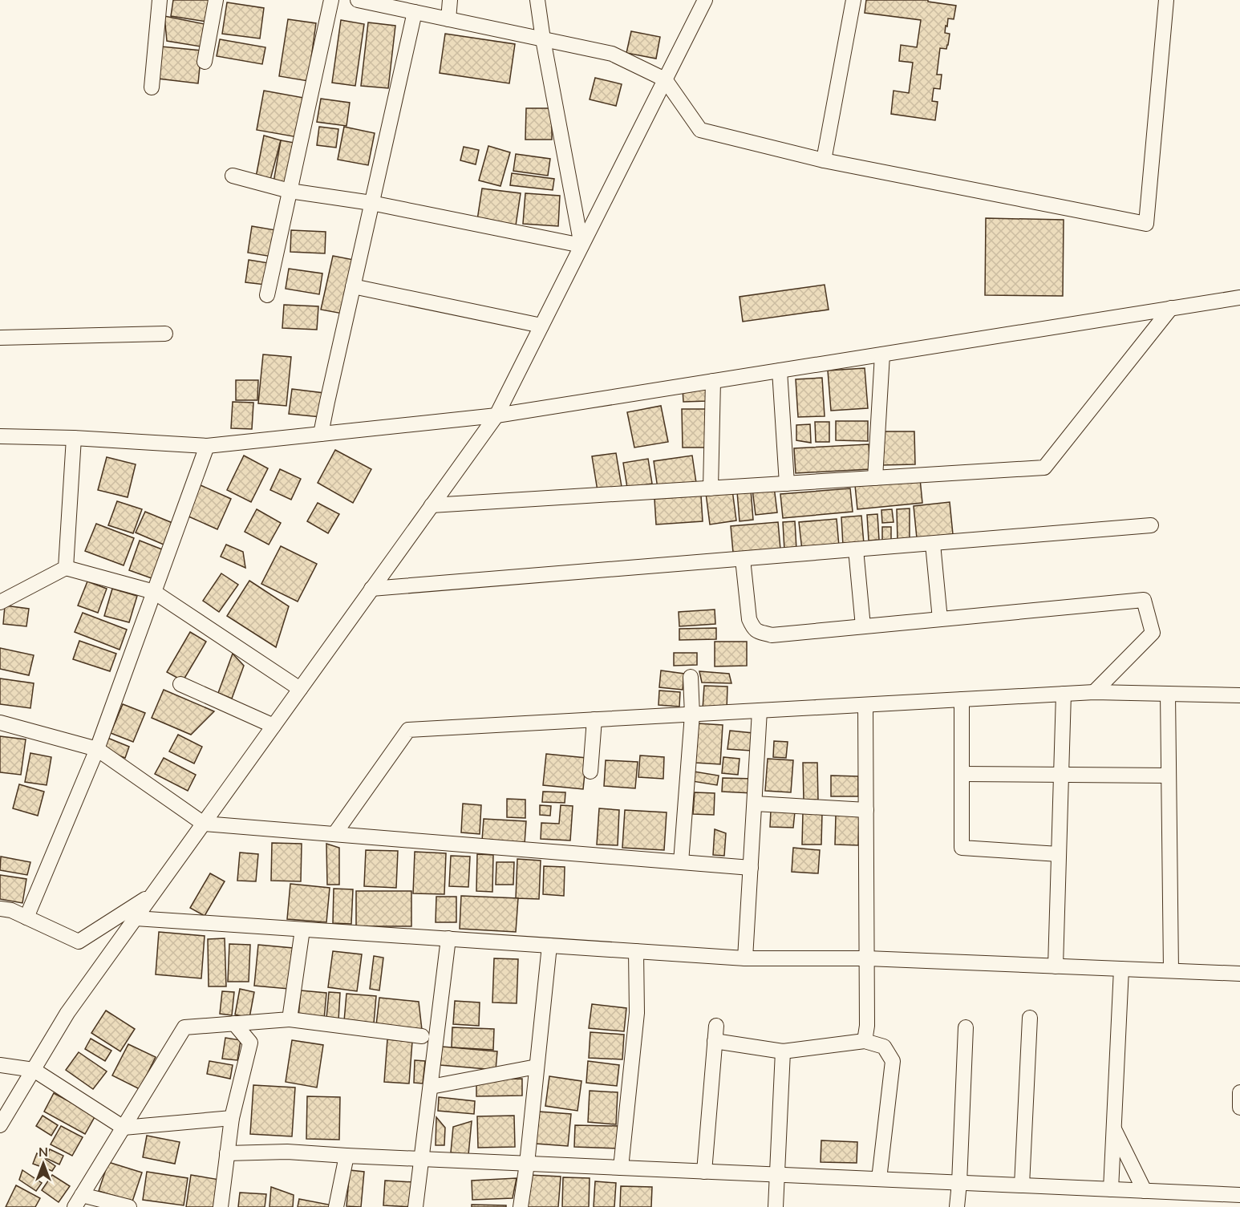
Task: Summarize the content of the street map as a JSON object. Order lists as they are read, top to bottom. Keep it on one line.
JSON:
{"north":"top"}
